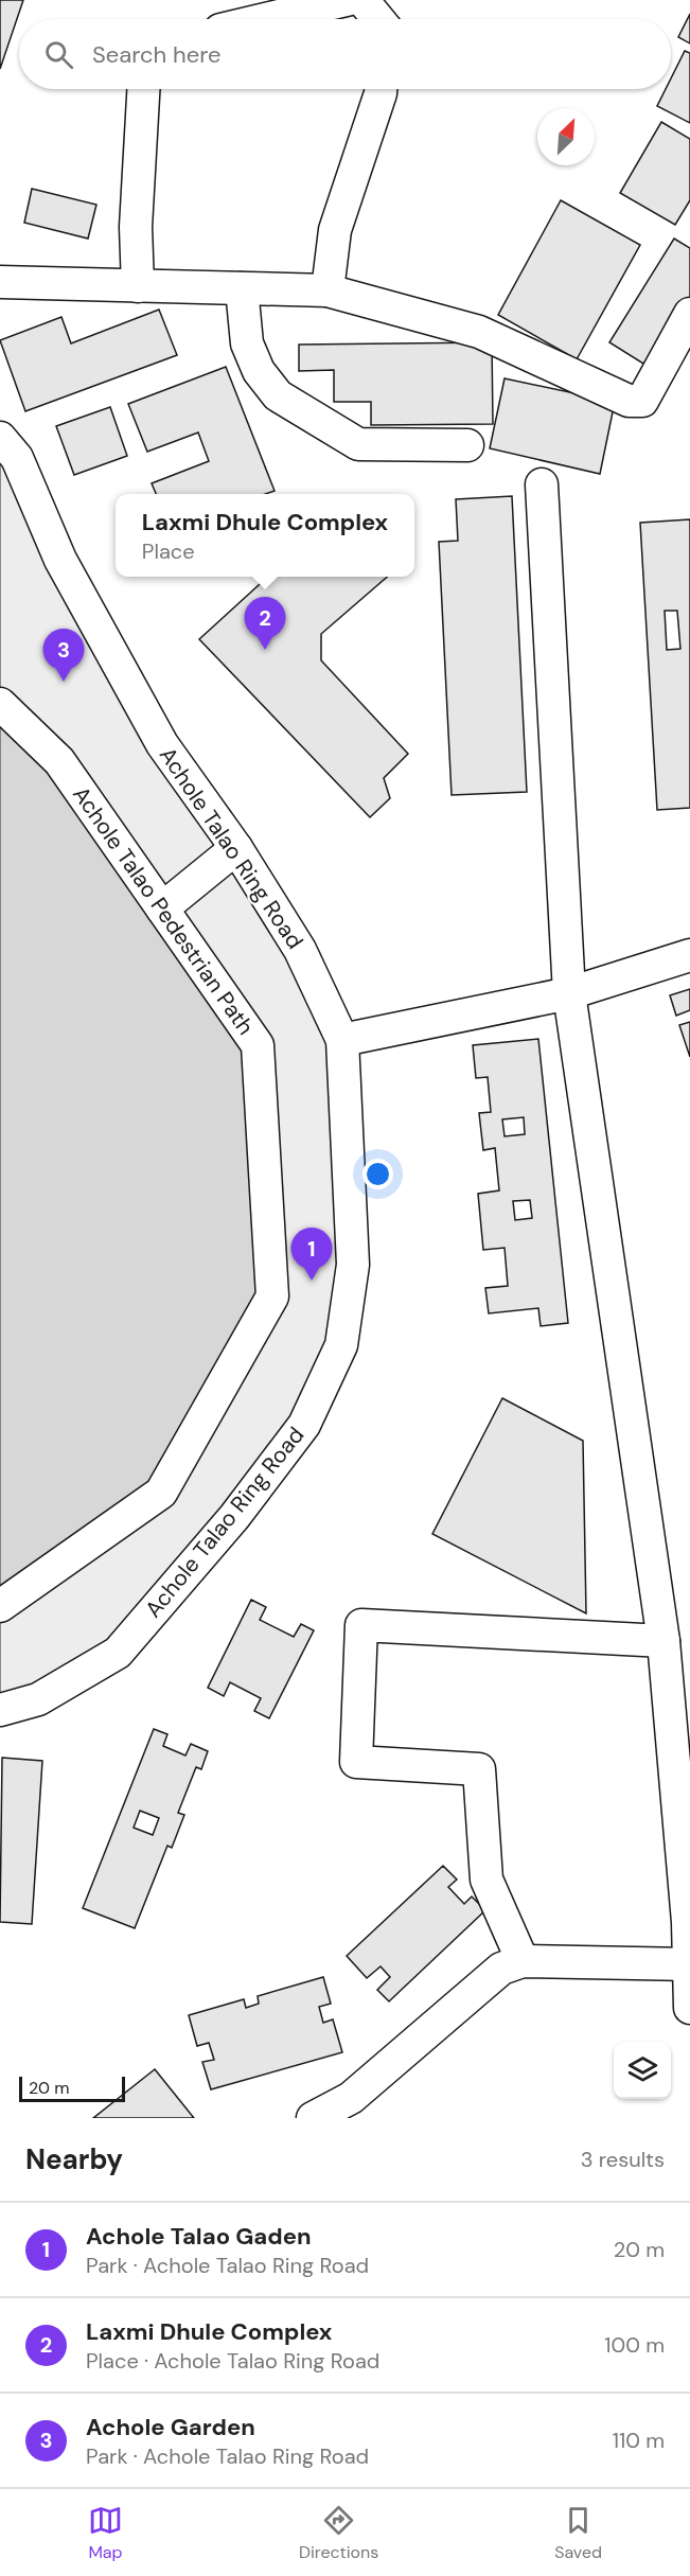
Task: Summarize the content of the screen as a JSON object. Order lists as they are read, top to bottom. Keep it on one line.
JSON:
{"streets":{"street":["Achole Talao Ring Road","Achole Talao Pedestrian Path"]},"scale_bar":"20 m","north":"top right","page":{"search":"Search here","popup":["Laxmi Dhule Complex","Place"],"pins":["2","3","1"],"scale":"20 m","heading":["Nearby","3 results"],"list":[{"mark":"1","name":"Achole Talao Gaden","note":"Park · Achole Talao Ring Road","value":"20 m"},{"mark":"2","name":"Laxmi Dhule Complex","note":"Place · Achole Talao Ring Road","value":"100 m"},{"mark":"3","name":"Achole Garden","note":"Park · Achole Talao Ring Road","value":"110 m"}],"nav":["Map","Directions","Saved"]}}
